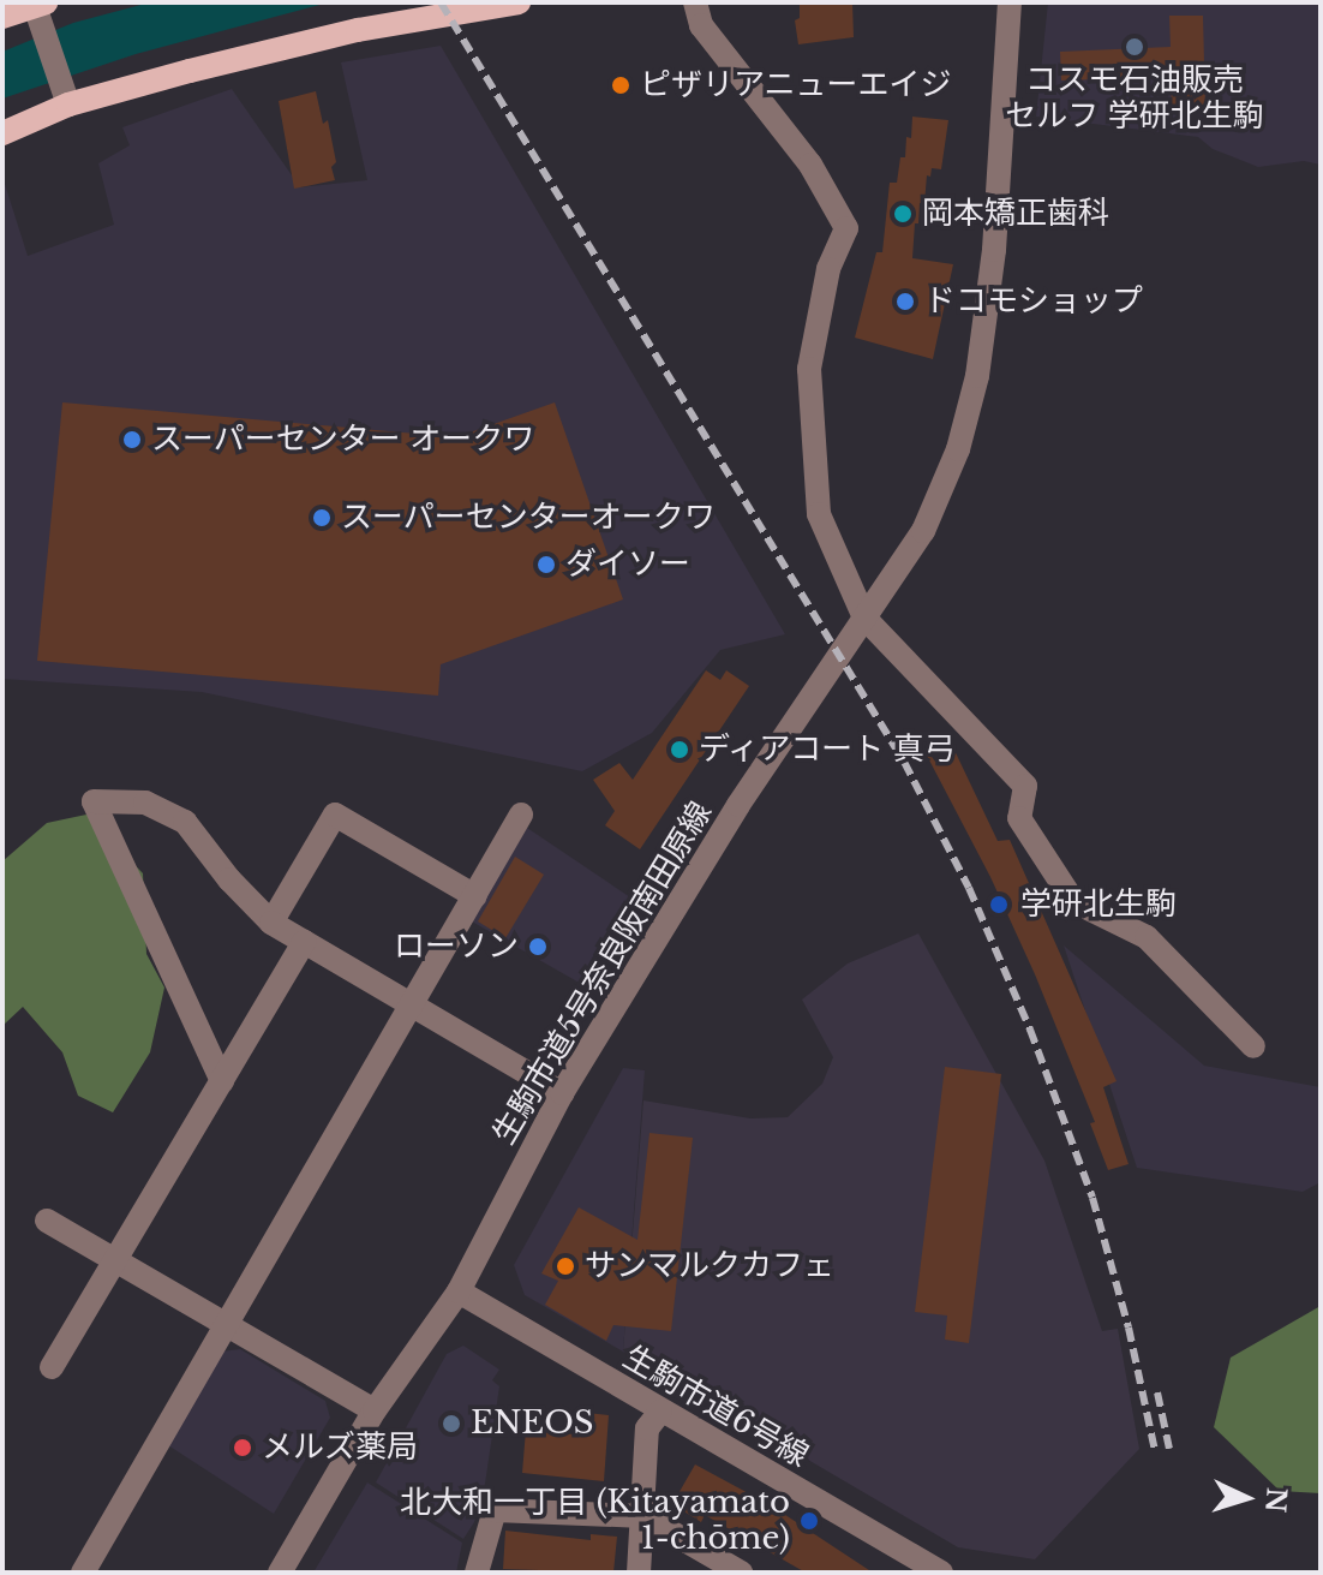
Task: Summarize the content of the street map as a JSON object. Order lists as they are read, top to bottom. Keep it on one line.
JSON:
{"streets":{"street":["生駒市道5号奈良阪南田原線","生駒市道6号線"]},"crossings":[["生駒市道5号奈良阪南田原線","生駒市道6号線"]],"places":["コスモ石油販売 セルフ 学研北生駒","ピザリアニューエイジ","岡本矯正歯科","ドコモショップ","スーパーセンター オークワ","スーパーセンターオークワ","ダイソー","ディアコート 真弓","学研北生駒","ローソン","サンマルクカフェ","ENEOS","メルズ薬局","北大和一丁目 (Kitayamato 1-chōme)"],"north":"right"}
